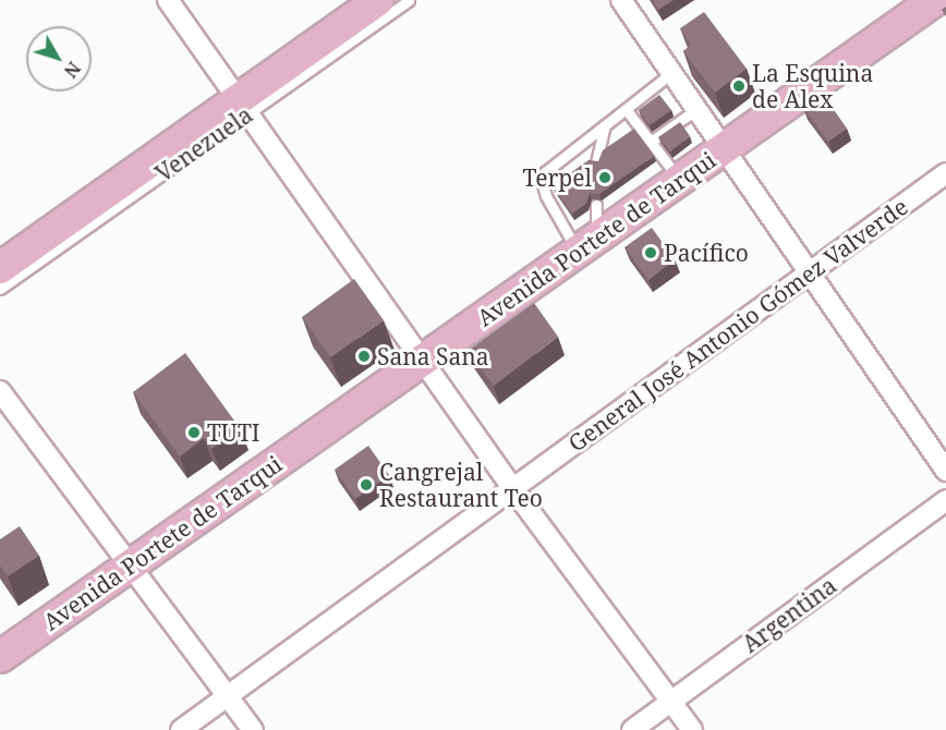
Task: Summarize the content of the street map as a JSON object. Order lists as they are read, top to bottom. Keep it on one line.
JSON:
{"streets":{"main road":["Venezuela","Avenida Portete de Tarqui"],"street":["General José Antonio Gómez Valverde","Argentina"]},"places":["La Esquina de Alex","Terpel","Pacífico","Sana Sana","TUTI","Cangrejal Restaurant Teo"],"north":"bottom right"}
